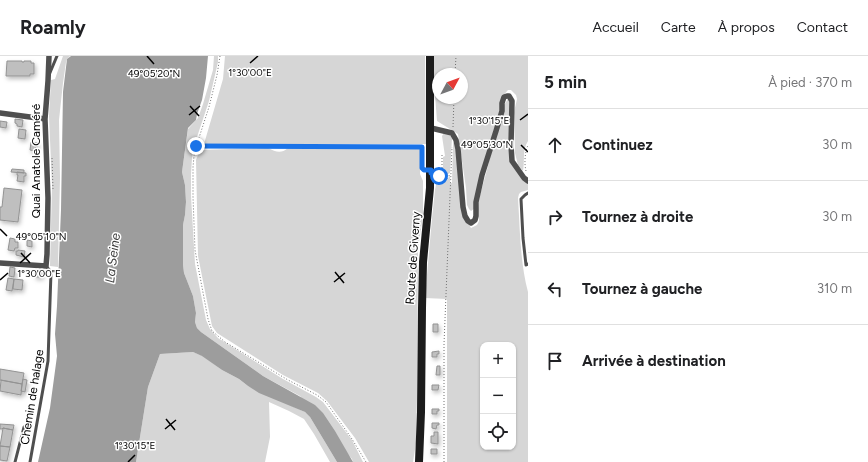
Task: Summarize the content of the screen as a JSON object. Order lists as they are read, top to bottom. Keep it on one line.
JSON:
{"streets":{"main road":["Route de Giverny"],"street":["Quai Anatole Caméré"],"lane":["Chemin de halage"]},"crossings":[["Quai Anatole Caméré","Chemin de halage"]],"water":["La Seine"],"north":"top right","page":{"header":"Roamly","nav":["Accueil","Carte","À propos","Contact"],"heading":["5 min","À pied · 370 m"],"list":[["Continuez","30 m"],["Tournez à droite","30 m"],["Tournez à gauche","310 m"],"Arrivée à destination"],"map_buttons":["+","−"]},"coordinates":["1°30'00\"E","49°05'20\"N","1°30'15\"E","49°05'30\"N","49°05'10\"N"]}
